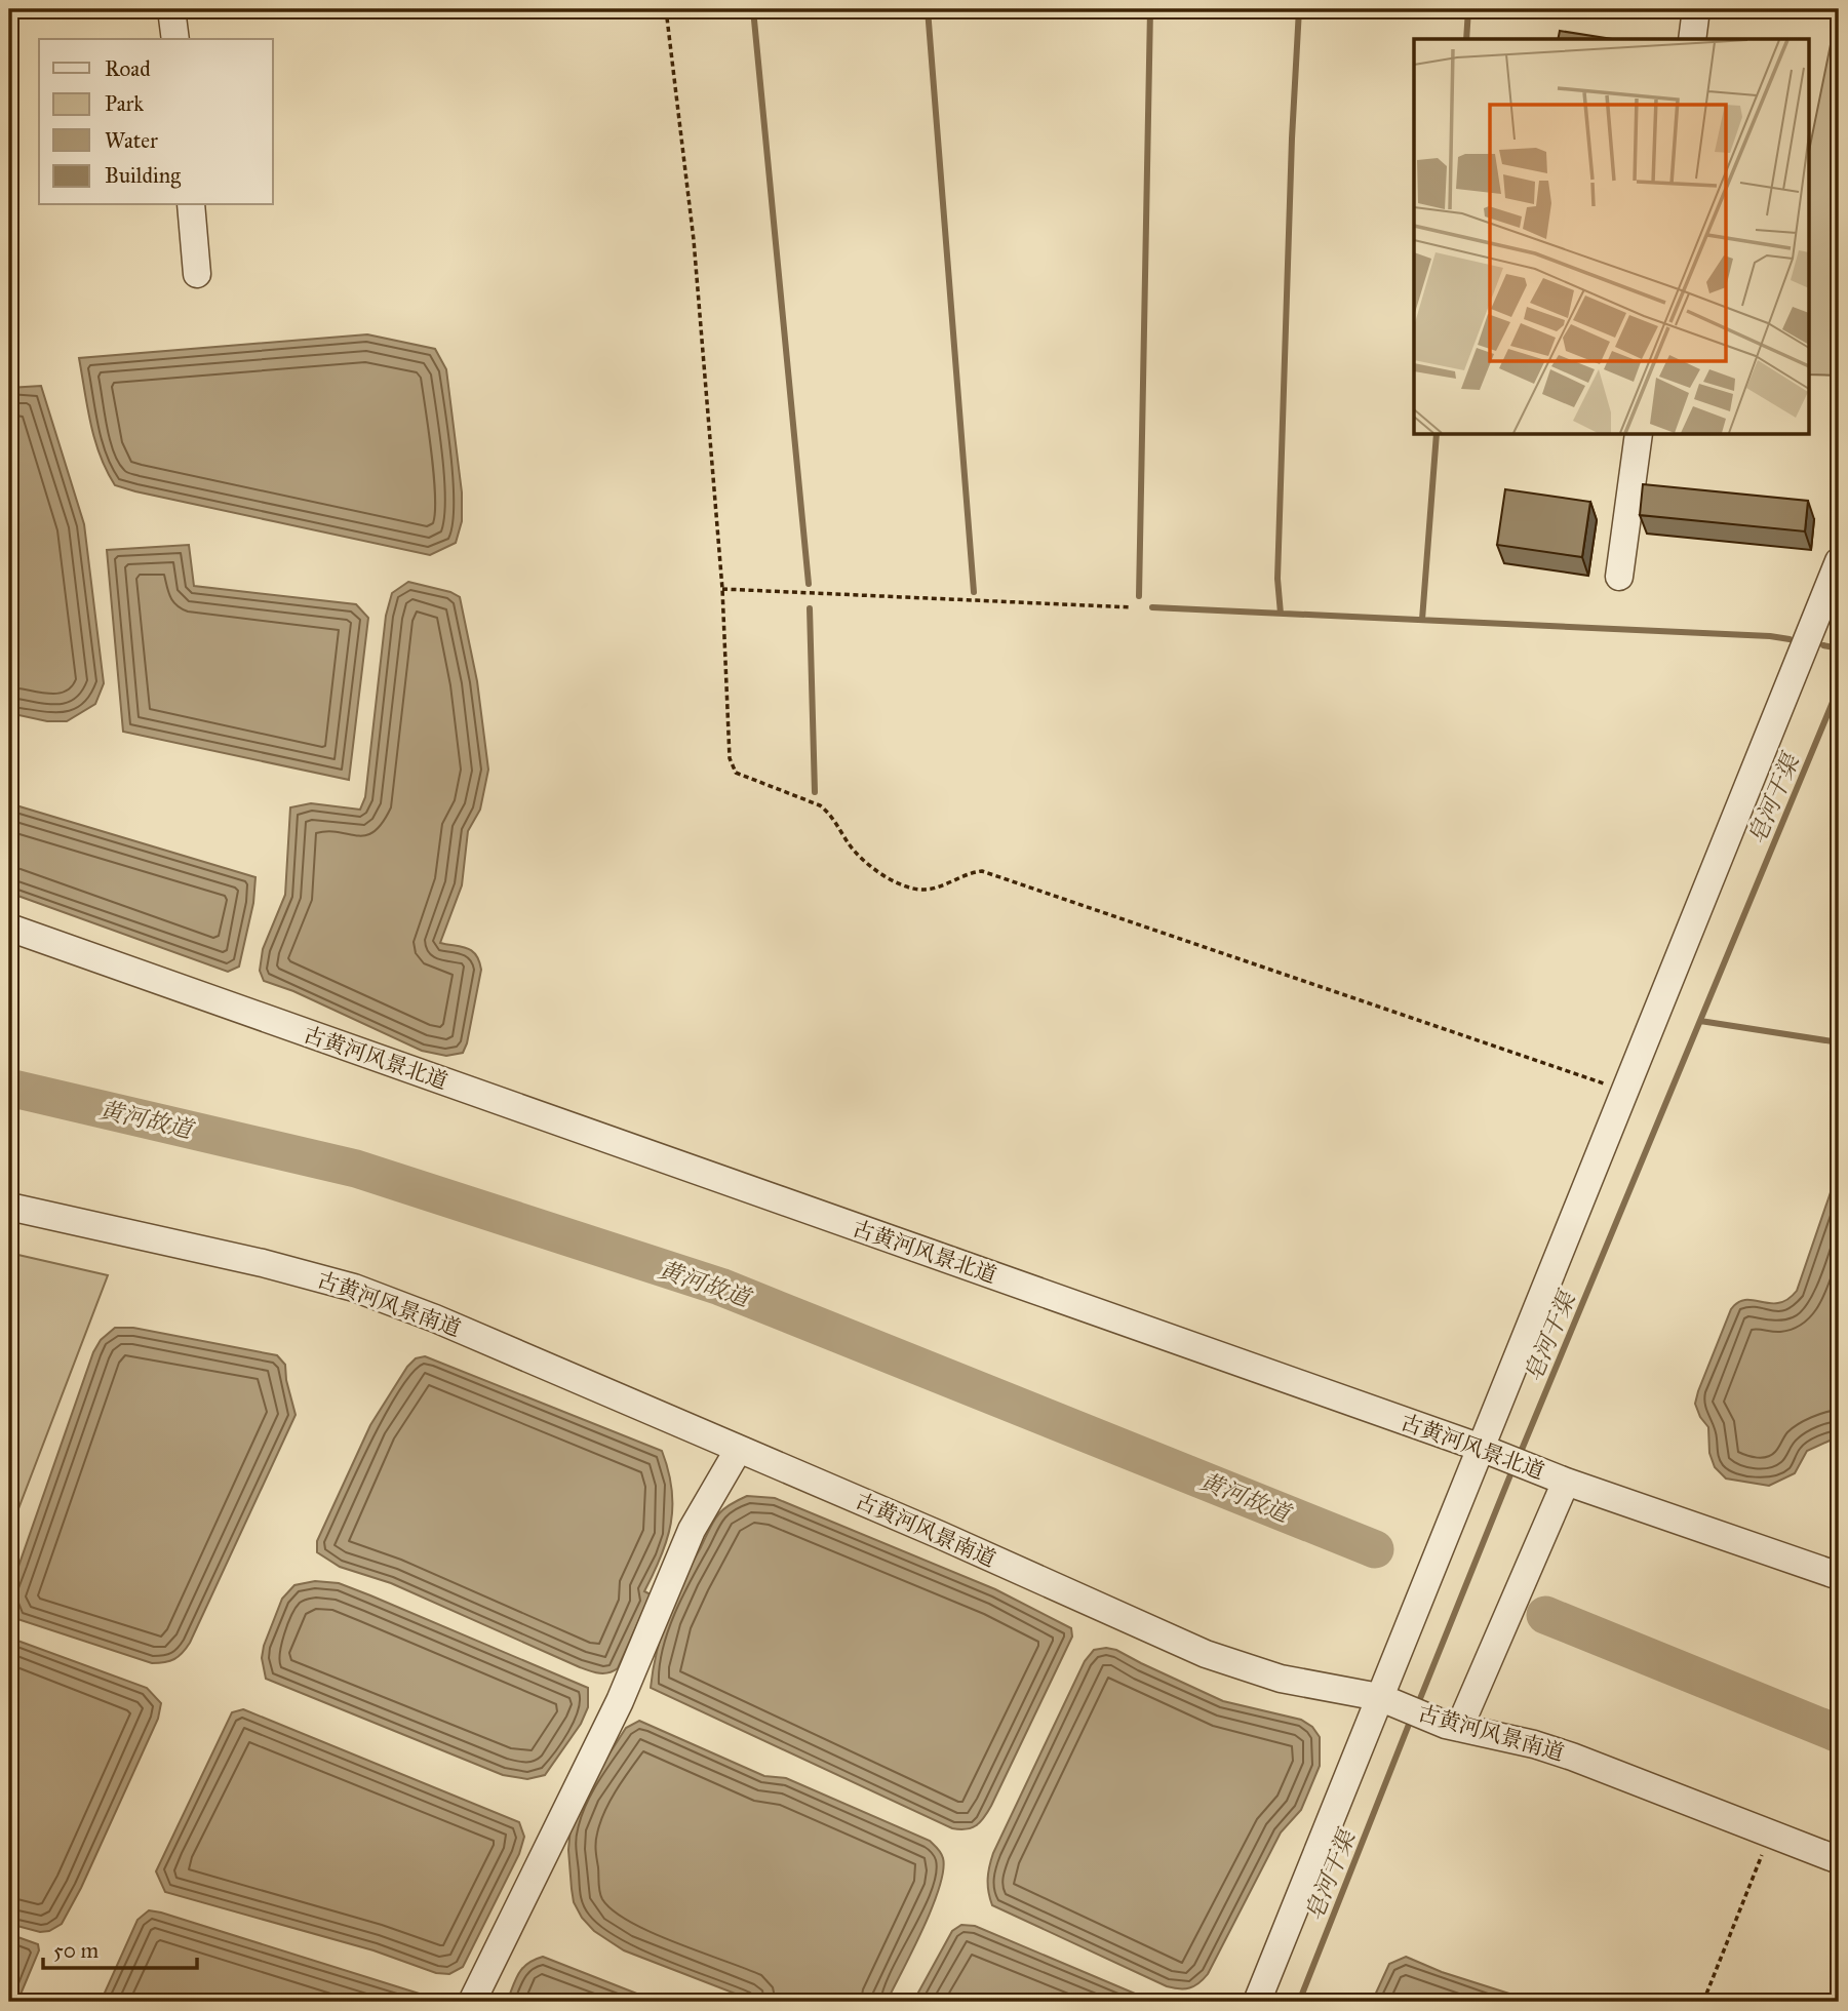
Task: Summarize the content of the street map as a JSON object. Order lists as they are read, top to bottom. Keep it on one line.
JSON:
{"streets":{"street":["古黄河风景北道","古黄河风景南道"]},"water":["皂河干渠","黄河故道"],"legend":["Road","Park","Water","Building"],"scale_bar":"50 m"}
